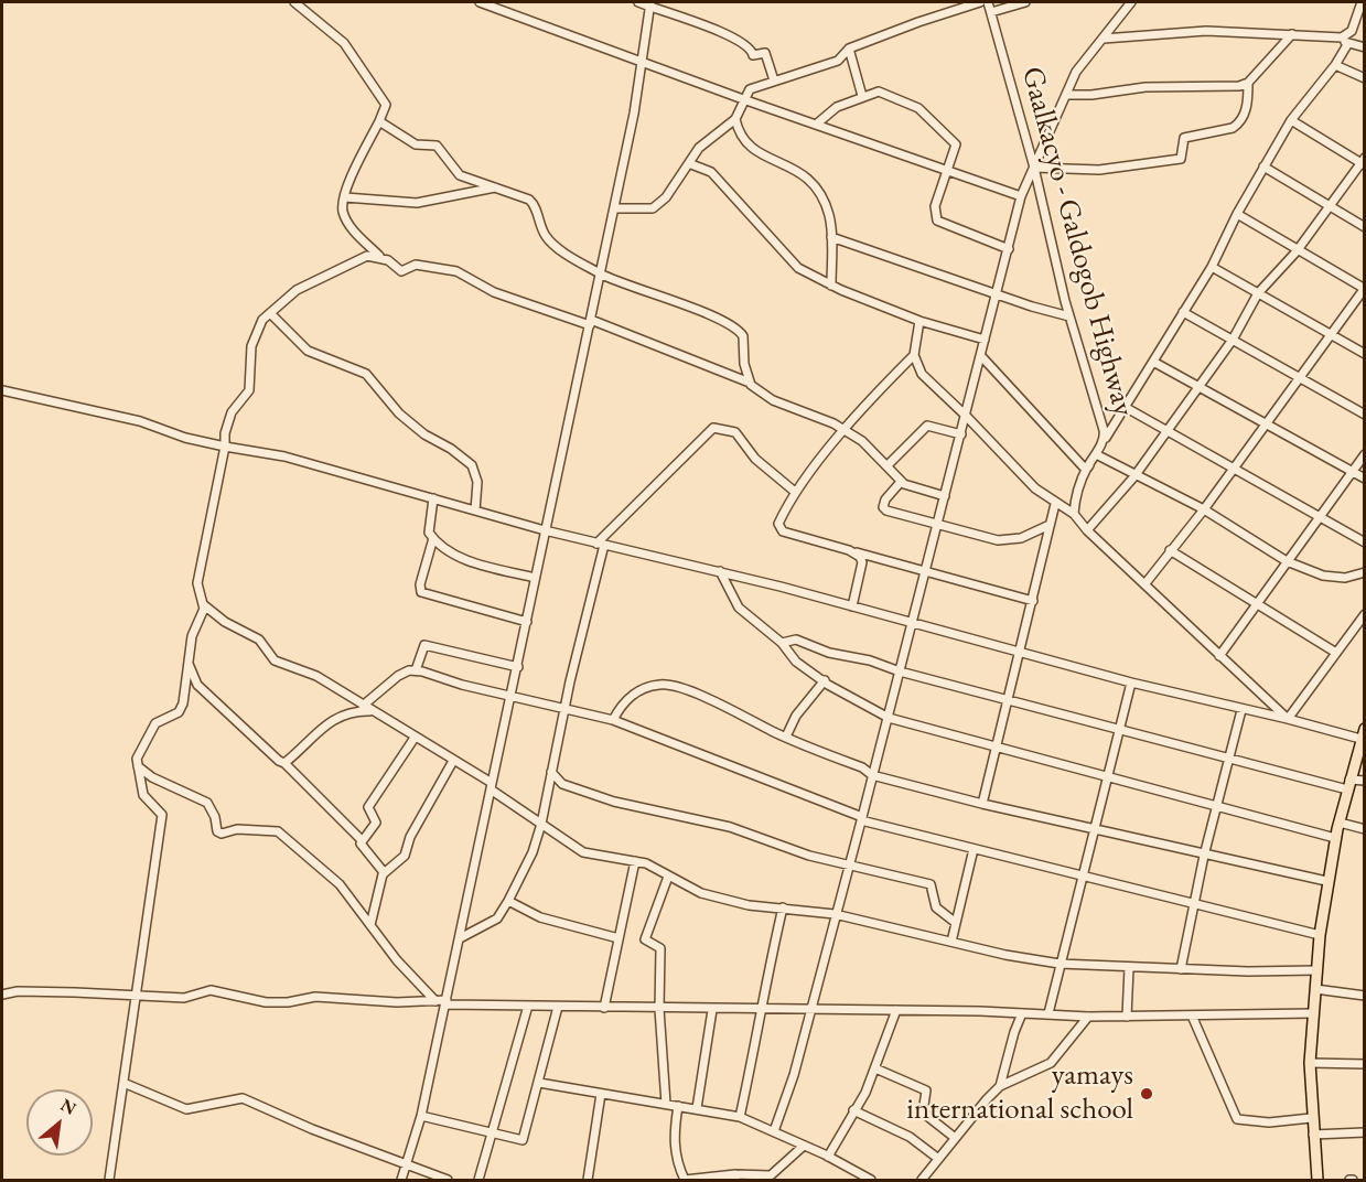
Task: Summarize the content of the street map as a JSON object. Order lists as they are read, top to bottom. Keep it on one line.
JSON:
{"streets":{"street":["Gaalkacyo - Galdogob Highway"]},"places":["yamays international school"],"north":"top right"}
